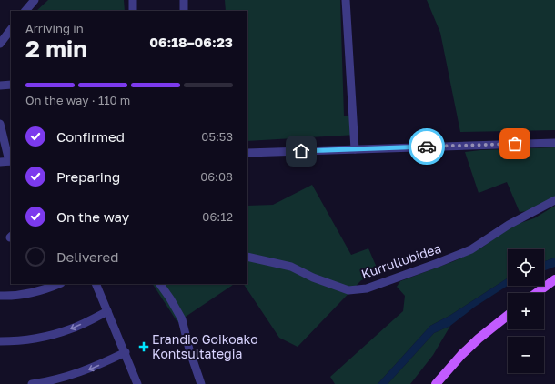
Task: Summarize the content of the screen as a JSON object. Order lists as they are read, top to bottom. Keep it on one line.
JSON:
{"streets":{"street":["Kurrullubidea"]},"places":{"health":["Erandio Goikoako Kontsultategia"]},"page":{"heading":["2 min","Arriving in","06:18–06:23"],"bar":"On the way · 110 m","list":[["Confirmed","05:53"],["Preparing","06:08"],["On the way","06:12"],"Delivered"],"map_buttons":["+","−"]}}
